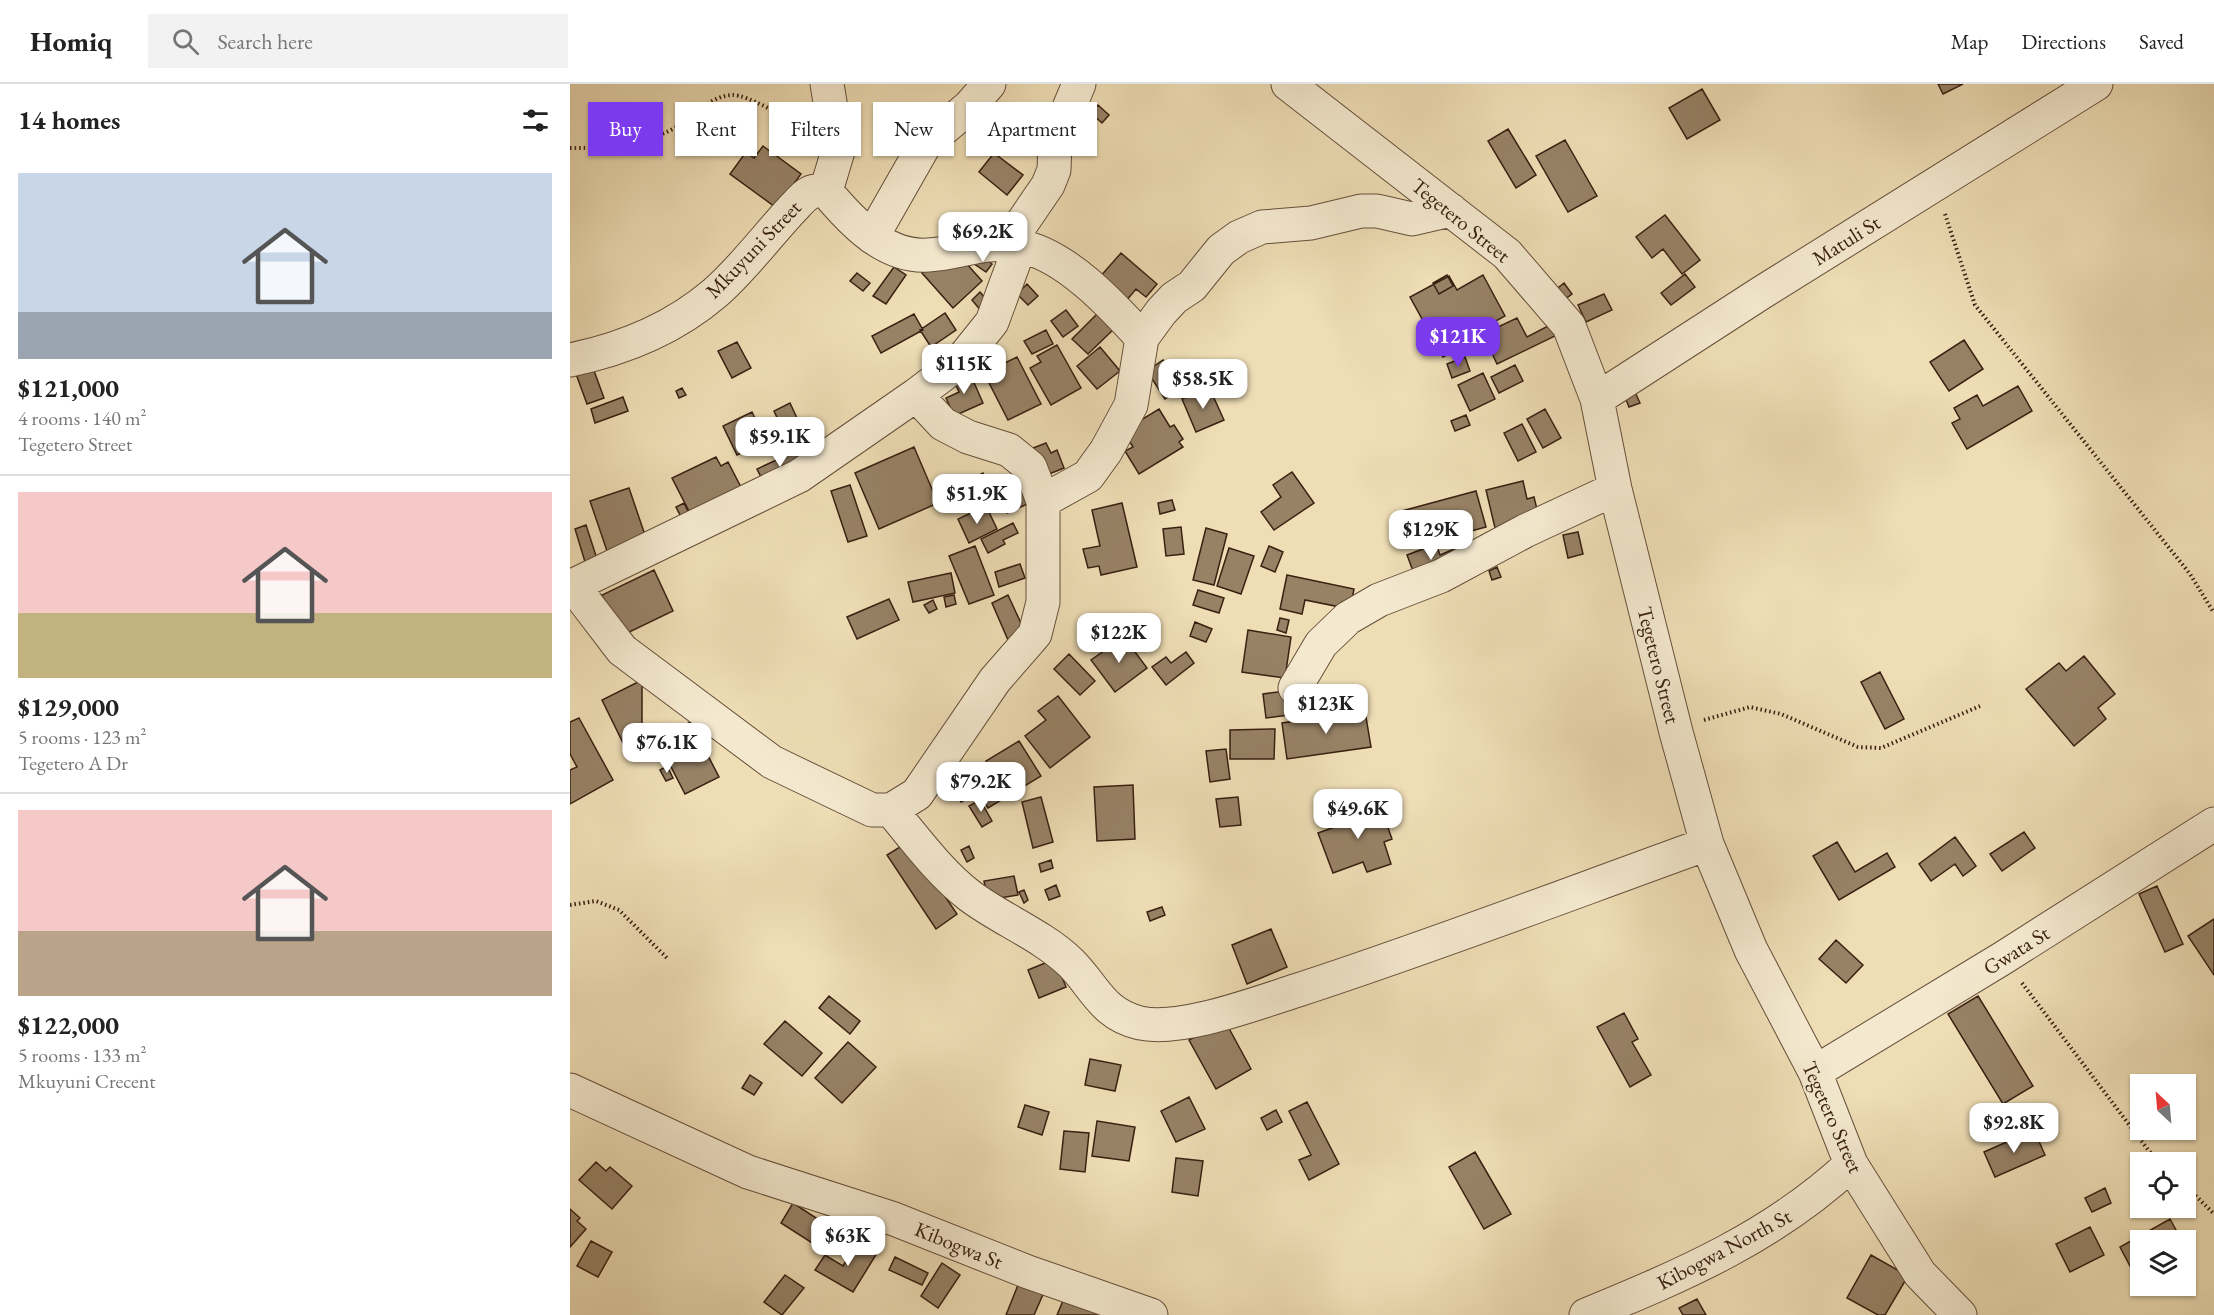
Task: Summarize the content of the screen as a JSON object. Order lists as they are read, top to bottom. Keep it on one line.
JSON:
{"streets":{"street":["Tegetero Street","Matuli St","Mkuyuni Street","Gwata St","Kibogwa St","Kibogwa North St"]},"crossings":[["Tegetero Street","Matuli St"],["Tegetero Street","Gwata St"],["Tegetero Street","Kibogwa North St"]],"north":"top left","page":{"header":"Homiq","search":"Search here","nav":["Map","Directions","Saved"],"heading":"14 homes","chip":["Buy","Rent","Filters","New","Apartment"],"list":[{"name":"$121,000","note":"4 rooms · 140 m² · Tegetero Street"},{"name":"$129,000","note":"5 rooms · 123 m² · Tegetero A Dr"},{"name":"$122,000","note":"5 rooms · 133 m² · Mkuyuni Crecent"}],"price":["$69.2K","$121K","$115K","$58.5K","$59.1K","$51.9K","$129K","$122K","$123K","$76.1K","$79.2K","$49.6K","$92.8K","$63K"]}}
